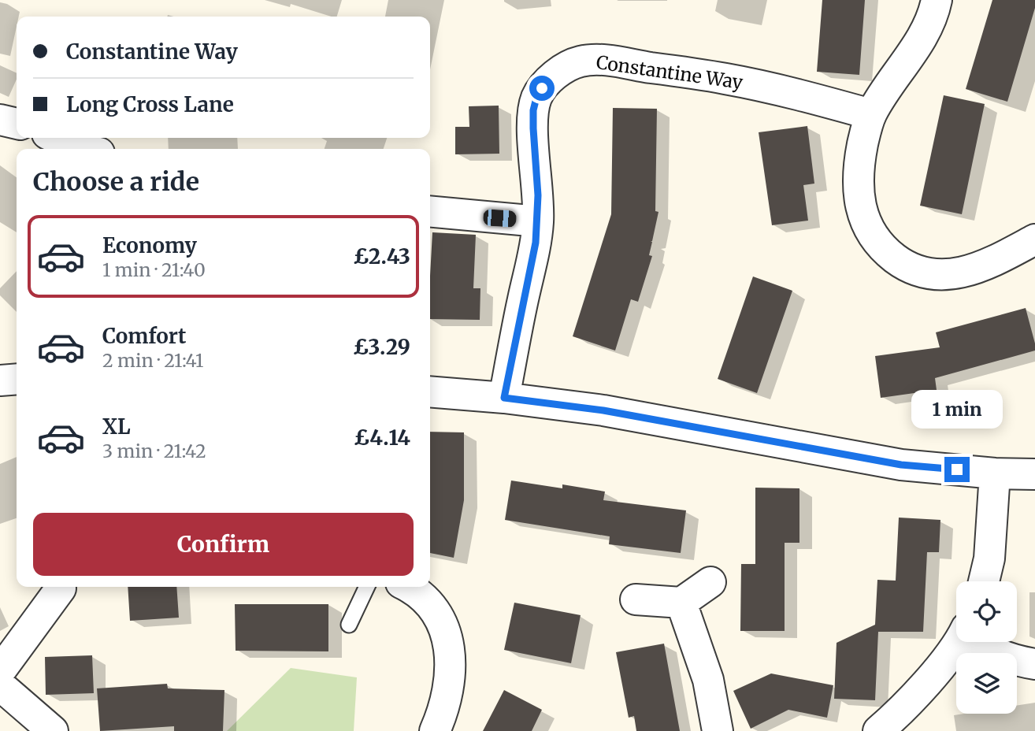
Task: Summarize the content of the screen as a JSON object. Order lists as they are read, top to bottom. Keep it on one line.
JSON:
{"streets":{"street":["Constantine Way"]},"page":{"banner":["Constantine Way","Long Cross Lane"],"heading":"Choose a ride","list":[{"name":"Economy","note":"1 min · 21:40","value":"£2.43"},{"name":"Comfort","note":"2 min · 21:41","value":"£3.29"},{"name":"XL","note":"3 min · 21:42","value":"£4.14"}],"bubble":"1 min","buttons":"Confirm"}}
